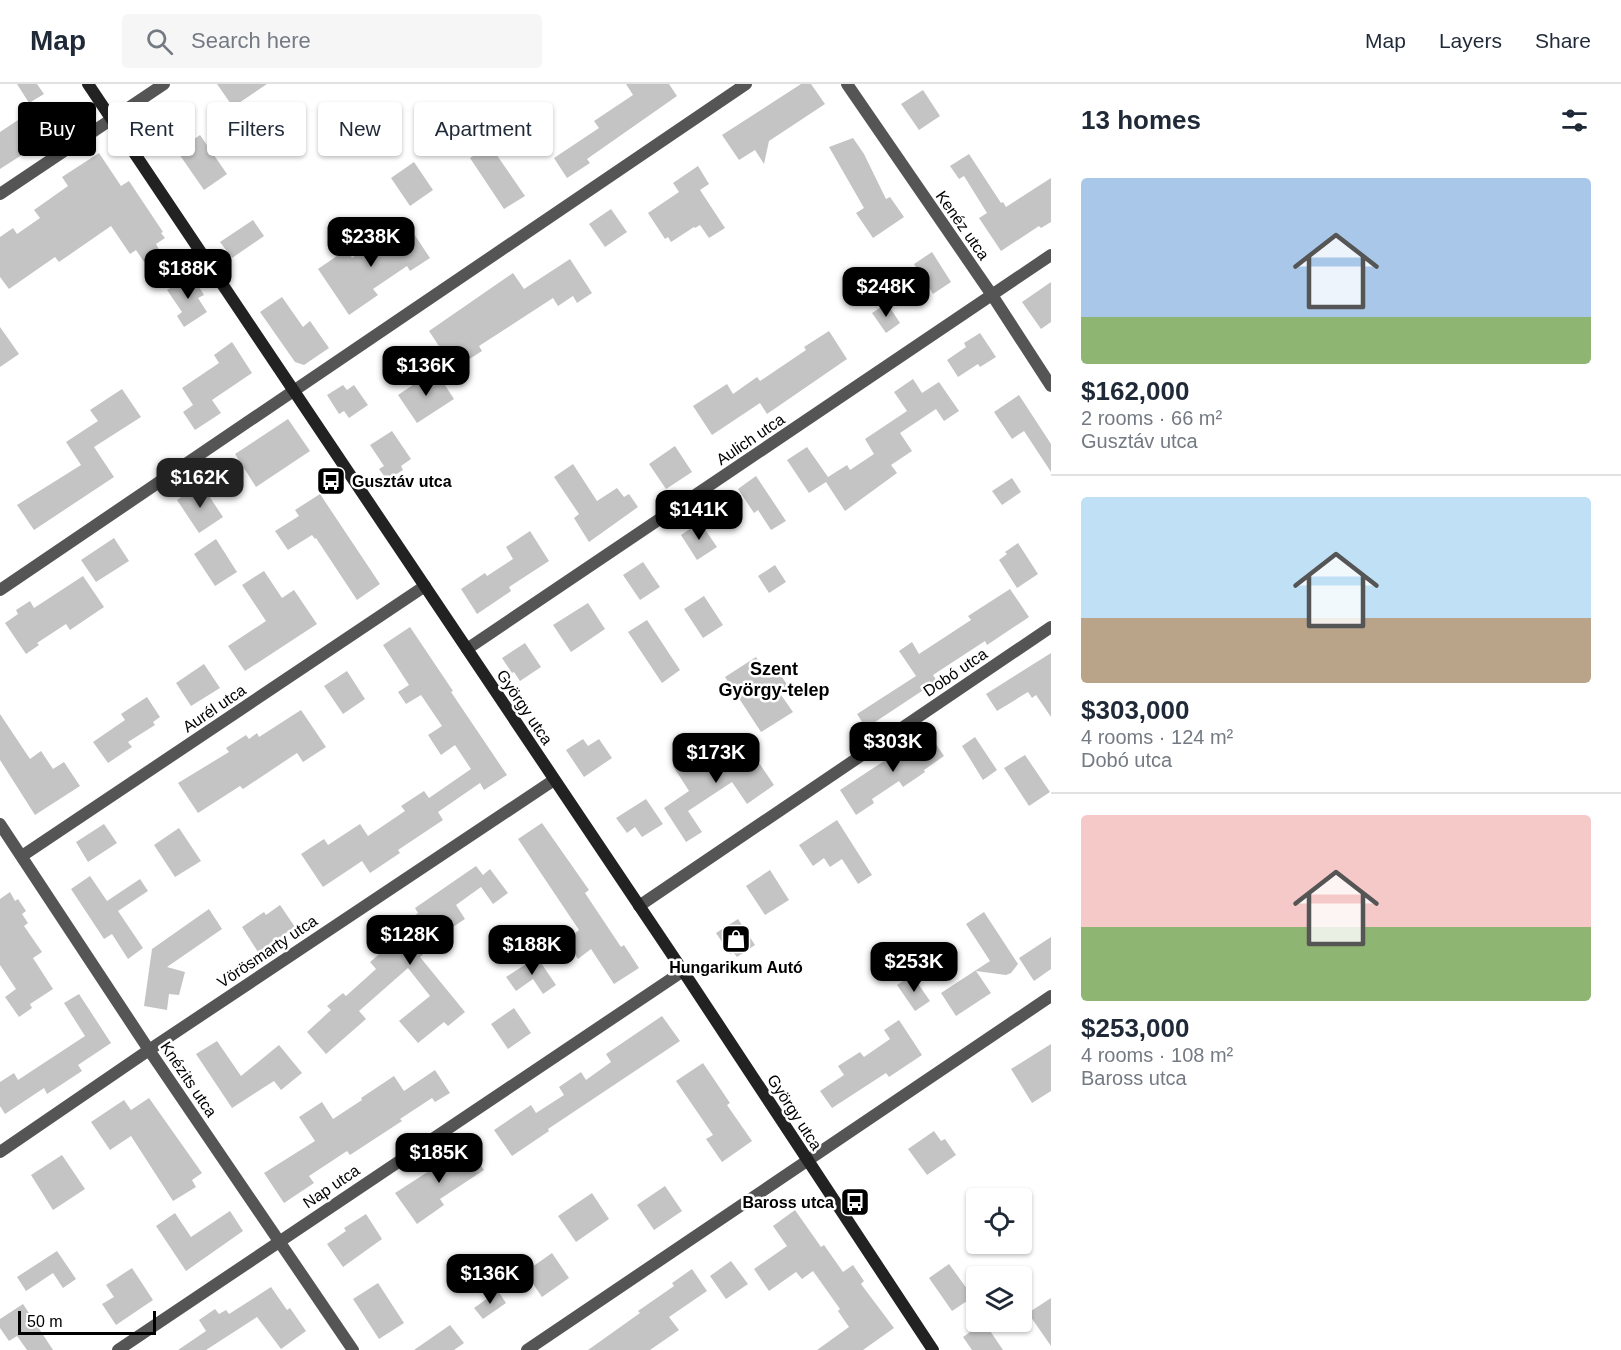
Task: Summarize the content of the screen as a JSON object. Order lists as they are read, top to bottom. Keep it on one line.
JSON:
{"streets":{"street":["Kenéz utca","Aulich utca","Dobó utca","György utca","Aurél utca","Vörösmarty utca","Knézits utca","Nap utca"]},"crossings":[["Kenéz utca","Aulich utca"],["Aulich utca","György utca"],["Dobó utca","György utca"],["György utca","Aurél utca"],["György utca","Vörösmarty utca"],["György utca","Nap utca"],["Aurél utca","Knézits utca"],["Vörösmarty utca","Knézits utca"],["Knézits utca","Nap utca"]],"districts":["Szent György-telep"],"places":{"bus stop":["Gusztáv utca","Baross utca"],"shop":["Hungarikum Autó"]},"scale_bar":"50 m","page":{"header":"Map","search":"Search here","nav":["Map","Layers","Share"],"heading":"13 homes","chip":["Buy","Rent","Filters","New","Apartment"],"list":[{"name":"$162,000","note":"2 rooms · 66 m² · Gusztáv utca"},{"name":"$303,000","note":"4 rooms · 124 m² · Dobó utca"},{"name":"$253,000","note":"4 rooms · 108 m² · Baross utca"}],"price":["$238K","$188K","$248K","$136K","$162K","$141K","$303K","$173K","$128K","$188K","$253K","$185K","$136K"],"scale":"50 m"}}
